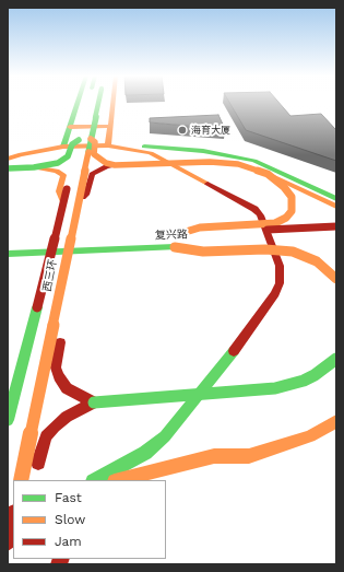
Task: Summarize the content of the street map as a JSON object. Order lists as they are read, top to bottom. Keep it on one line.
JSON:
{"streets":{"main road":["复兴路","西三环"]},"places":["海育大厦"],"legend":["Fast","Slow","Jam"]}
